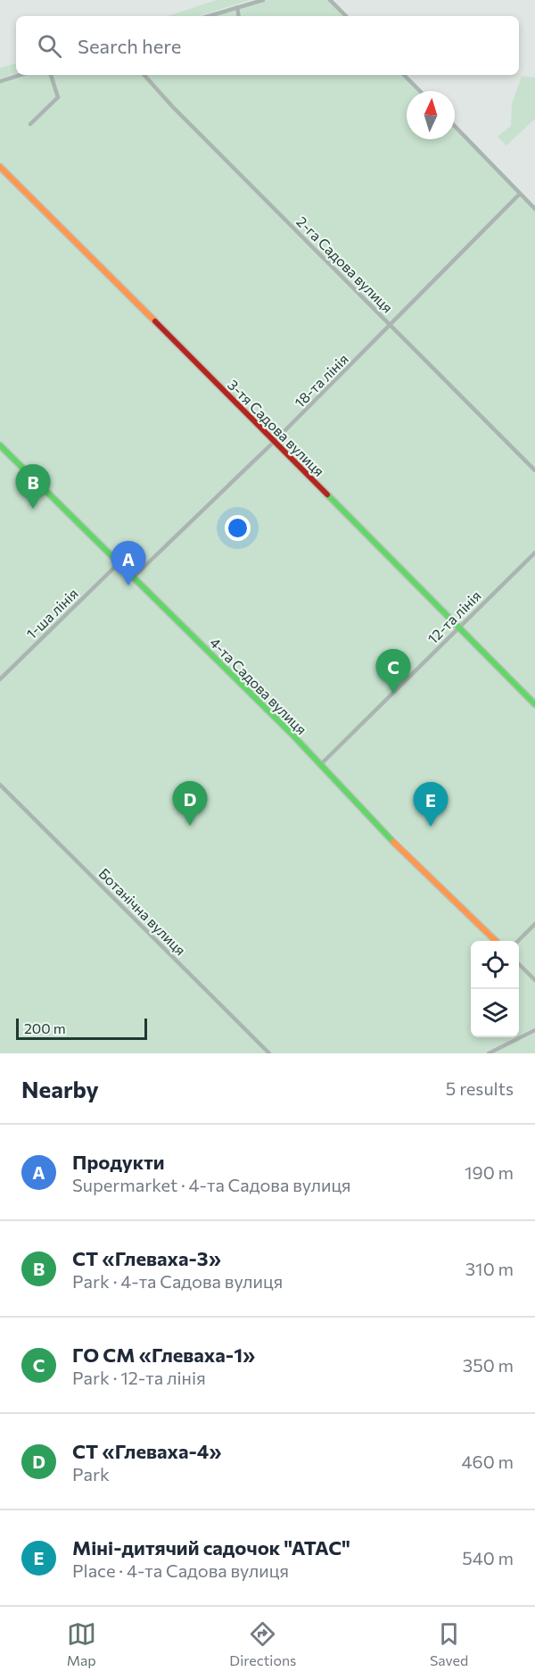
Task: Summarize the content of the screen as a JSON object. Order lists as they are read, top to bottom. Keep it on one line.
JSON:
{"streets":{"street":["2-га Садова вулиця","18-та лінія","3-тя Садова вулиця","1-ша лінія","12-та лінія","4-та Садова вулиця","Ботанічна вулиця"]},"crossings":[["2-га Садова вулиця","18-та лінія"],["18-та лінія","3-тя Садова вулиця"],["18-та лінія","4-та Садова вулиця"],["3-тя Садова вулиця","12-та лінія"],["1-ша лінія","4-та Садова вулиця"],["12-та лінія","4-та Садова вулиця"]],"scale_bar":"200 m","north":"top","page":{"search":"Search here","pins":["B","A","C","D","E"],"scale":"200 m","heading":["Nearby","5 results"],"list":[{"mark":"A","name":"Продукти","note":"Supermarket · 4-та Садова вулиця","value":"190 m"},{"mark":"B","name":"СТ «Глеваха-3»","note":"Park · 4-та Садова вулиця","value":"310 m"},{"mark":"C","name":"ГО СМ «Глеваха-1»","note":"Park · 12-та лінія","value":"350 m"},{"mark":"D","name":"СТ «Глеваха-4»","note":"Park","value":"460 m"},{"mark":"E","name":"Міні-дитячий садочок \"АТАС\"","note":"Place · 4-та Садова вулиця","value":"540 m"}],"nav":["Map","Directions","Saved"]}}
